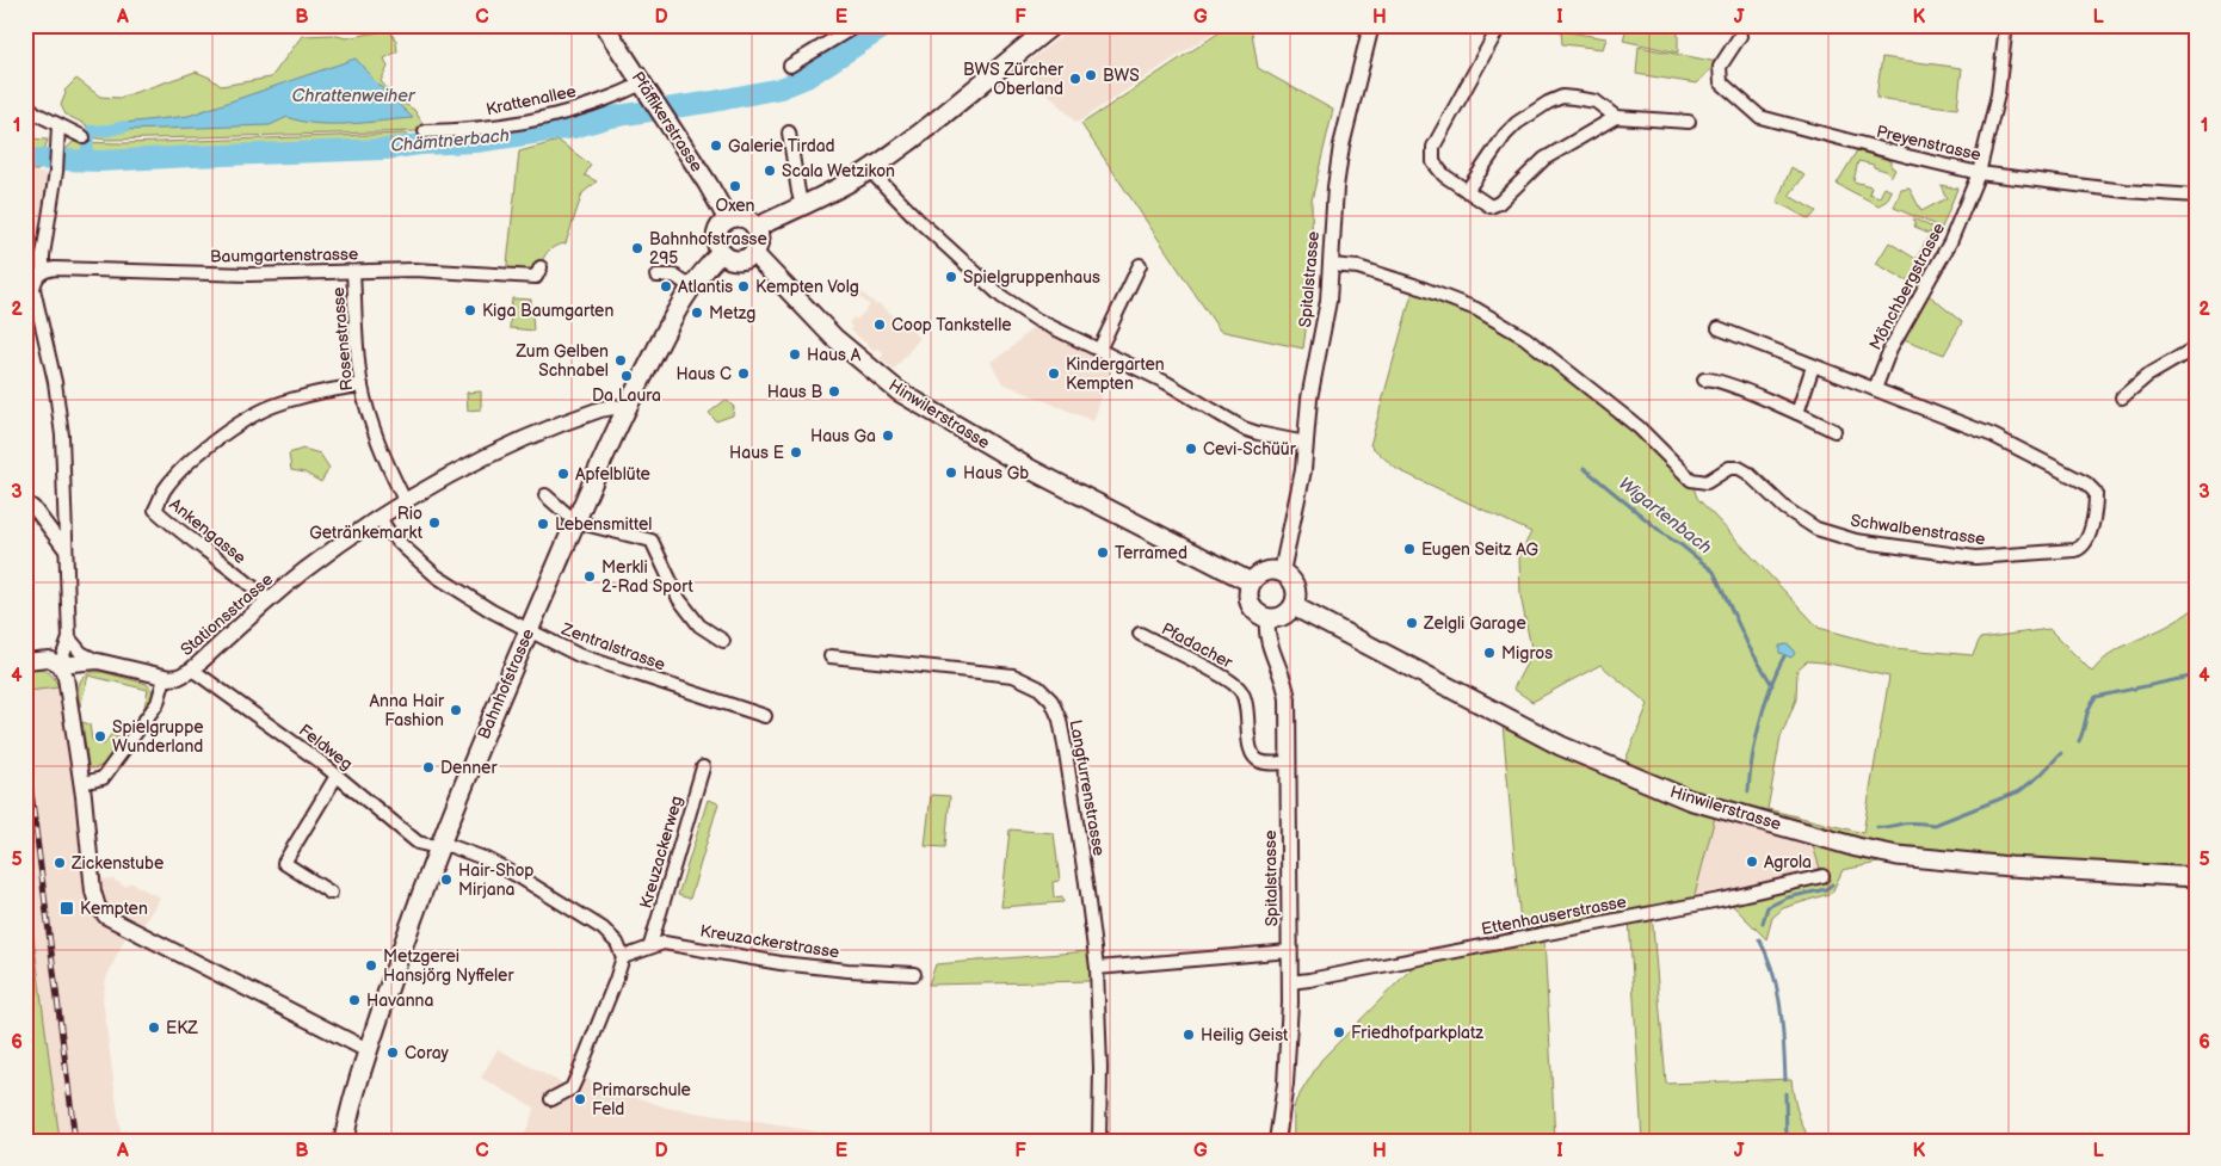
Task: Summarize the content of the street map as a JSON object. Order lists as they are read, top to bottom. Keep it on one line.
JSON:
{"streets":{"main road":["Pfäffikerstrasse","Hinwilerstrasse","Bahnhofstrasse"],"street":["Krattenallee","Preyenstrasse","Baumgartenstrasse","Spitalstrasse","Mönchbergstrasse","Rosenstrasse","Schwalbenstrasse","Ankengasse","Stationsstrasse","Pfadacher","Zentralstrasse","Feldweg","Langfurrenstrasse","Kreuzackerweg","Ettenhauserstrasse","Kreuzackerstrasse"]},"crossings":[["Krattenallee","Pfäffikerstrasse"],["Pfäffikerstrasse","Hinwilerstrasse"],["Pfäffikerstrasse","Bahnhofstrasse"],["Preyenstrasse","Mönchbergstrasse"],["Baumgartenstrasse","Rosenstrasse"],["Spitalstrasse","Hinwilerstrasse"],["Spitalstrasse","Schwalbenstrasse"],["Spitalstrasse","Pfadacher"],["Spitalstrasse","Ettenhauserstrasse"],["Mönchbergstrasse","Schwalbenstrasse"],["Rosenstrasse","Ankengasse"],["Rosenstrasse","Stationsstrasse"],["Hinwilerstrasse","Bahnhofstrasse"],["Ankengasse","Stationsstrasse"],["Stationsstrasse","Zentralstrasse"],["Stationsstrasse","Bahnhofstrasse"],["Stationsstrasse","Feldweg"],["Zentralstrasse","Bahnhofstrasse"],["Bahnhofstrasse","Feldweg"],["Kreuzackerweg","Kreuzackerstrasse"]],"water":["Chrattenweiher","Chämtnerbach","Wigartenbach"],"places":{"other":["BWS","BWS Zürcher Oberland","Galerie Tirdad","Scala Wetzikon","Oxen","Bahnhofstrasse 295","Spielgruppenhaus","Atlantis","Kempten Volg","Kiga Baumgarten","Metzg","Coop Tankstelle","Haus A","Zum Gelben Schnabel","Haus C","Kindergarten Kempten","Da Laura","Haus B","Haus Ga","Cevi-Schüür","Haus E","Haus Gb","Apfelblüte","Rio Getränkemarkt","Lebensmittel","Eugen Seitz AG","Terramed","Merkli 2-Rad Sport","Zelgli Garage","Migros","Anna Hair Fashion","Spielgruppe Wunderland","Denner","Agrola","Zickenstube","Hair-Shop Mirjana","Metzgerei Hansjörg Nyffeler","Havanna","EKZ","Friedhofparkplatz","Heilig Geist","Coray","Primarschule Feld"],"transit":["Kempten"]},"grid":{"columns":["A","B","C","D","E","F","G","H","I","J","K","L"],"rows":["1","2","3","4","5","6"]}}
